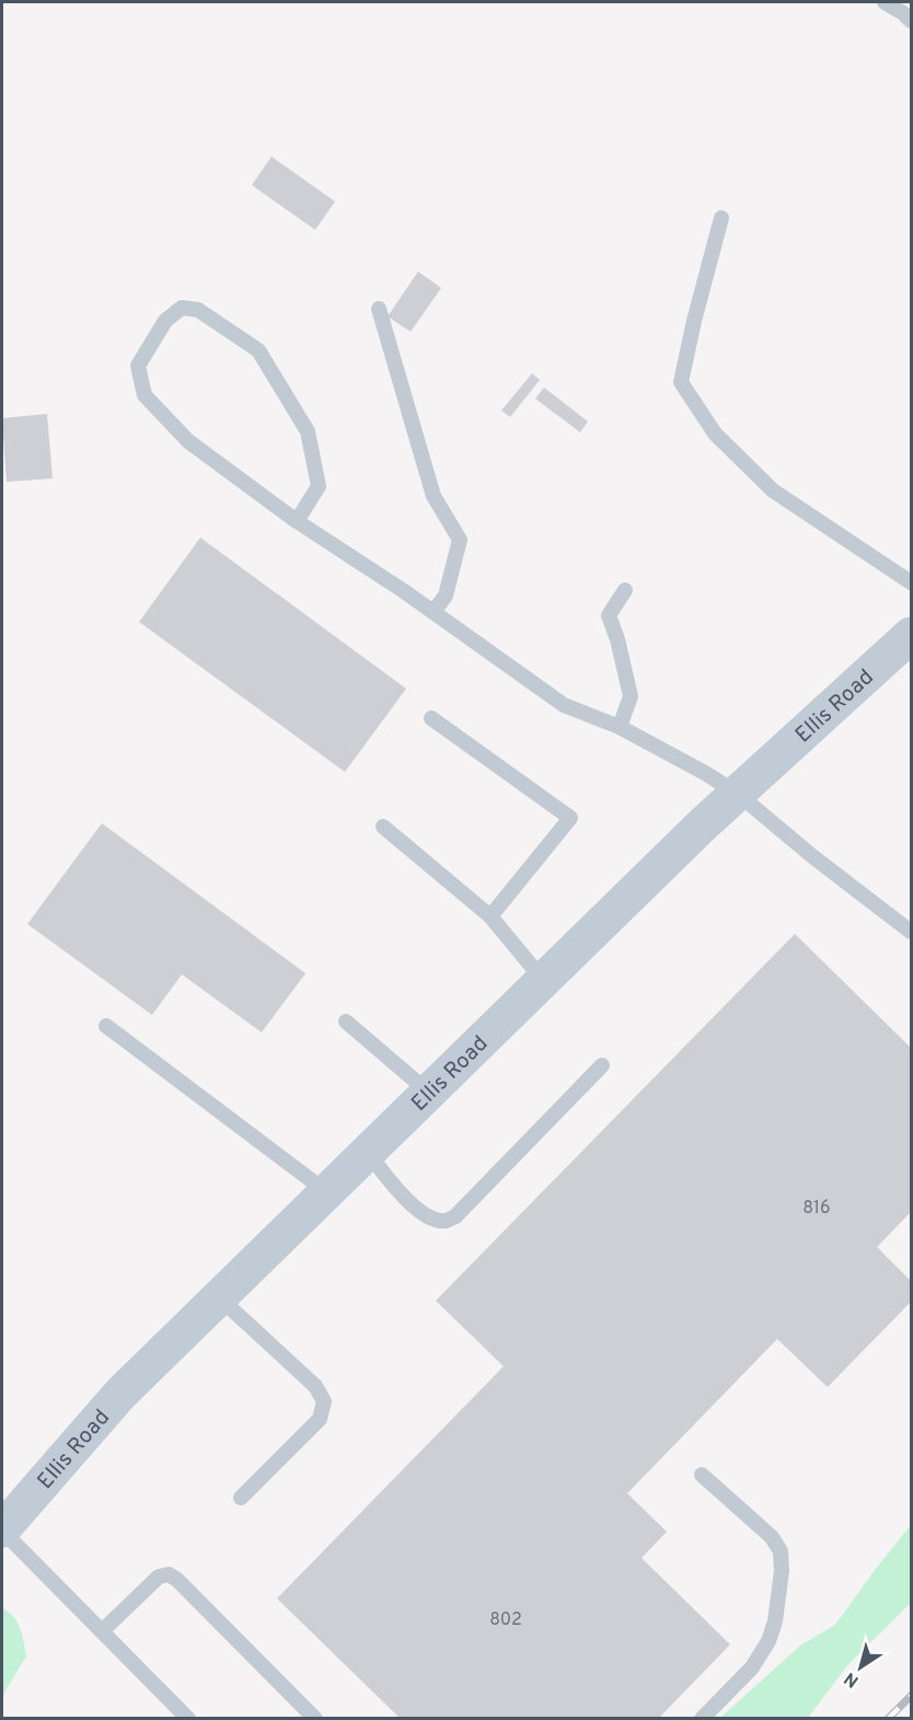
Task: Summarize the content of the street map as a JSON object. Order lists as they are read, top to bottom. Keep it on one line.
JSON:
{"streets":{"main road":["Ellis Road"]},"house_numbers":["816","802"],"north":"bottom left"}
